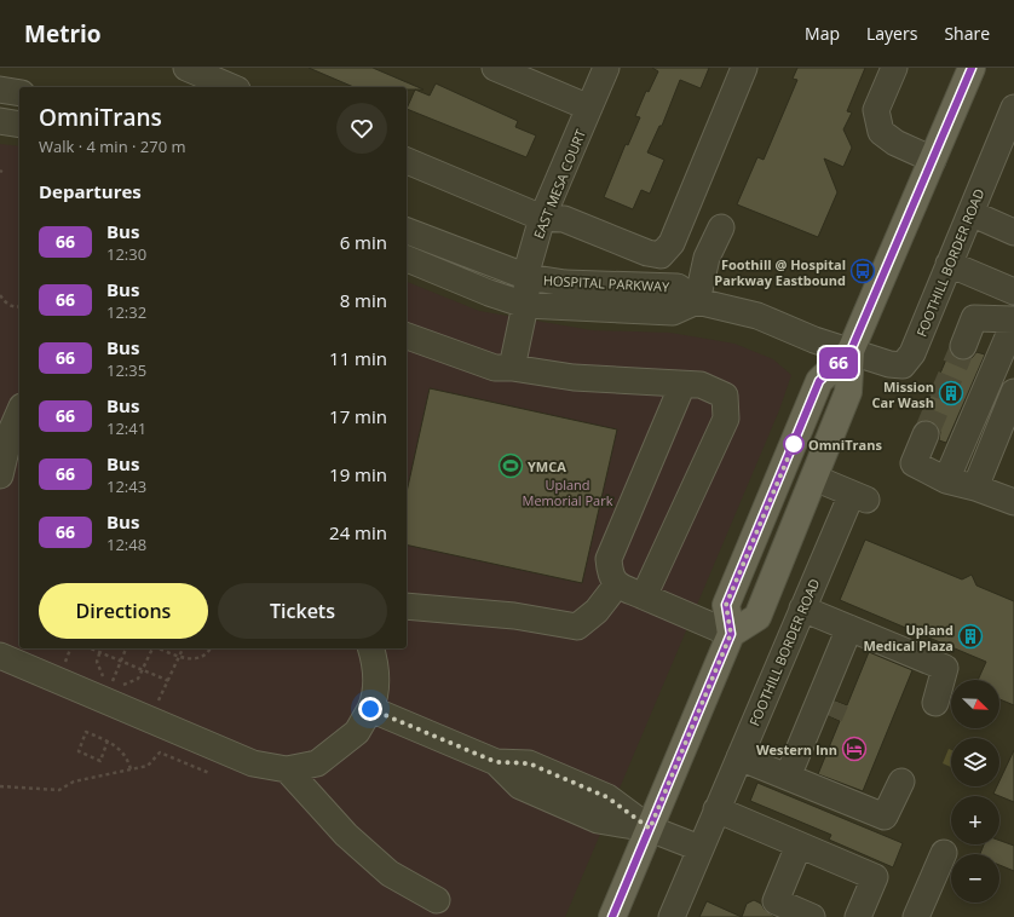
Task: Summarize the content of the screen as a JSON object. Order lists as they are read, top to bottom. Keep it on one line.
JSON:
{"streets":{"street":["EAST MESA COURT","FOOTHILL BORDER ROAD","HOSPITAL PARKWAY"]},"crossings":[["EAST MESA COURT","HOSPITAL PARKWAY"],["FOOTHILL BORDER ROAD","HOSPITAL PARKWAY"]],"parks":["Upland Memorial Park"],"places":{"bus stop":["Foothill @ Hospital Parkway Eastbound"],"building":["Mission Car Wash","Upland Medical Plaza"],"other":["OmniTrans"],"sports":["YMCA"],"hotel":["Western Inn"]},"lines":["bus line 66"],"north":"bottom right","page":{"header":"Metrio","nav":["Map","Layers","Share"],"on_map":"66","heading":[["OmniTrans","Walk · 4 min · 270 m"],"Departures"],"list":[{"mark":"66","name":"Bus","note":"12:30","value":"6 min"},{"mark":"66","name":"Bus","note":"12:32","value":"8 min"},{"mark":"66","name":"Bus","note":"12:35","value":"11 min"},{"mark":"66","name":"Bus","note":"12:41","value":"17 min"},{"mark":"66","name":"Bus","note":"12:43","value":"19 min"},{"mark":"66","name":"Bus","note":"12:48","value":"24 min"}],"buttons":["Directions","Tickets"],"map_buttons":["+","−"]}}
